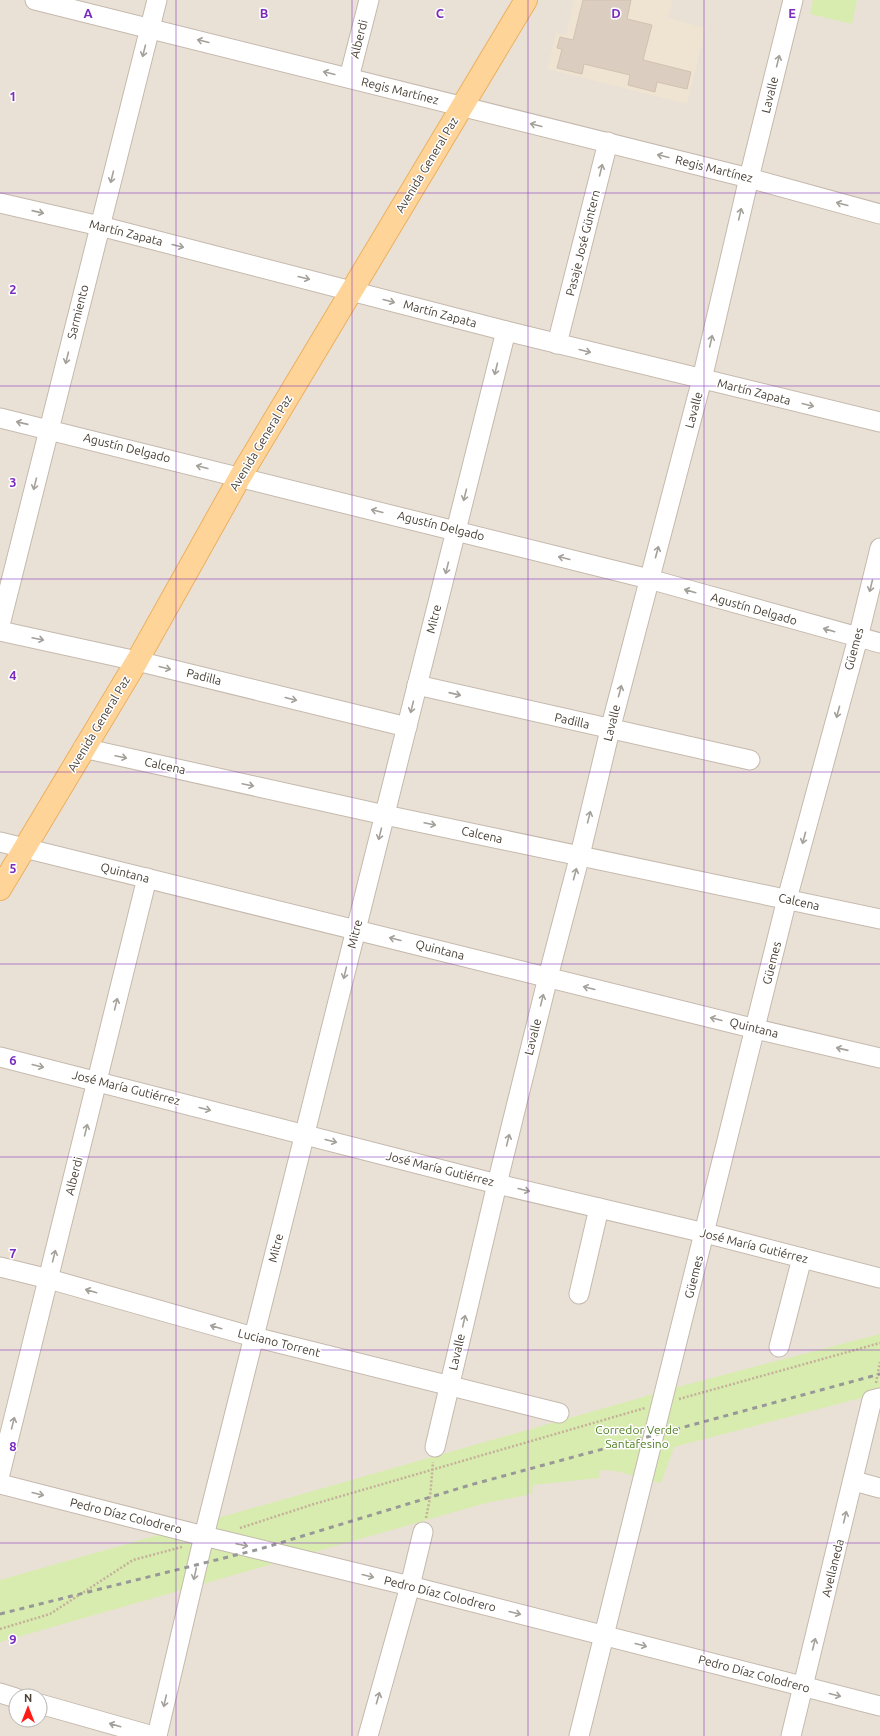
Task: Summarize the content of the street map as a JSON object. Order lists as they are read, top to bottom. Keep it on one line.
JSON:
{"streets":{"main road":["Avenida General Paz"],"street":["Alberdi","Regis Martínez","Lavalle","Martín Zapata","Pasaje José Güntern","Sarmiento","Agustín Delgado","Mitre","Güemes","Padilla","Calcena","Quintana","José María Gutiérrez","Luciano Torrent","Pedro Díaz Colodrero","Avellaneda"]},"crossings":[["Alberdi","Regis Martínez"],["Alberdi","Quintana"],["Alberdi","José María Gutiérrez"],["Alberdi","Luciano Torrent"],["Regis Martínez","Lavalle"],["Regis Martínez","Avenida General Paz"],["Regis Martínez","Pasaje José Güntern"],["Regis Martínez","Sarmiento"],["Lavalle","Martín Zapata"],["Lavalle","Agustín Delgado"],["Lavalle","Padilla"],["Lavalle","Calcena"],["Lavalle","Quintana"],["Lavalle","José María Gutiérrez"],["Lavalle","Luciano Torrent"],["Avenida General Paz","Martín Zapata"],["Avenida General Paz","Agustín Delgado"],["Avenida General Paz","Padilla"],["Avenida General Paz","Calcena"],["Avenida General Paz","Quintana"],["Martín Zapata","Pasaje José Güntern"],["Martín Zapata","Sarmiento"],["Martín Zapata","Mitre"],["Sarmiento","Agustín Delgado"],["Agustín Delgado","Mitre"],["Agustín Delgado","Güemes"],["Mitre","Padilla"],["Mitre","Calcena"],["Mitre","Quintana"],["Mitre","José María Gutiérrez"],["Mitre","Luciano Torrent"],["Mitre","Pedro Díaz Colodrero"],["Güemes","Calcena"],["Güemes","Quintana"],["Güemes","José María Gutiérrez"],["Güemes","Pedro Díaz Colodrero"],["Pedro Díaz Colodrero","Avellaneda"]],"one_way":["Alberdi","Regis Martínez","Lavalle","Martín Zapata","Pasaje José Güntern","Sarmiento","Agustín Delgado","Mitre","Padilla","Calcena","Quintana","José María Gutiérrez","Luciano Torrent","Pedro Díaz Colodrero","Avellaneda"],"parks":["Corredor Verde Santafesino"],"north":"top","grid":{"columns":["A","B","C","D","E"],"rows":["1","2","3","4","5","6","7","8","9"]}}
